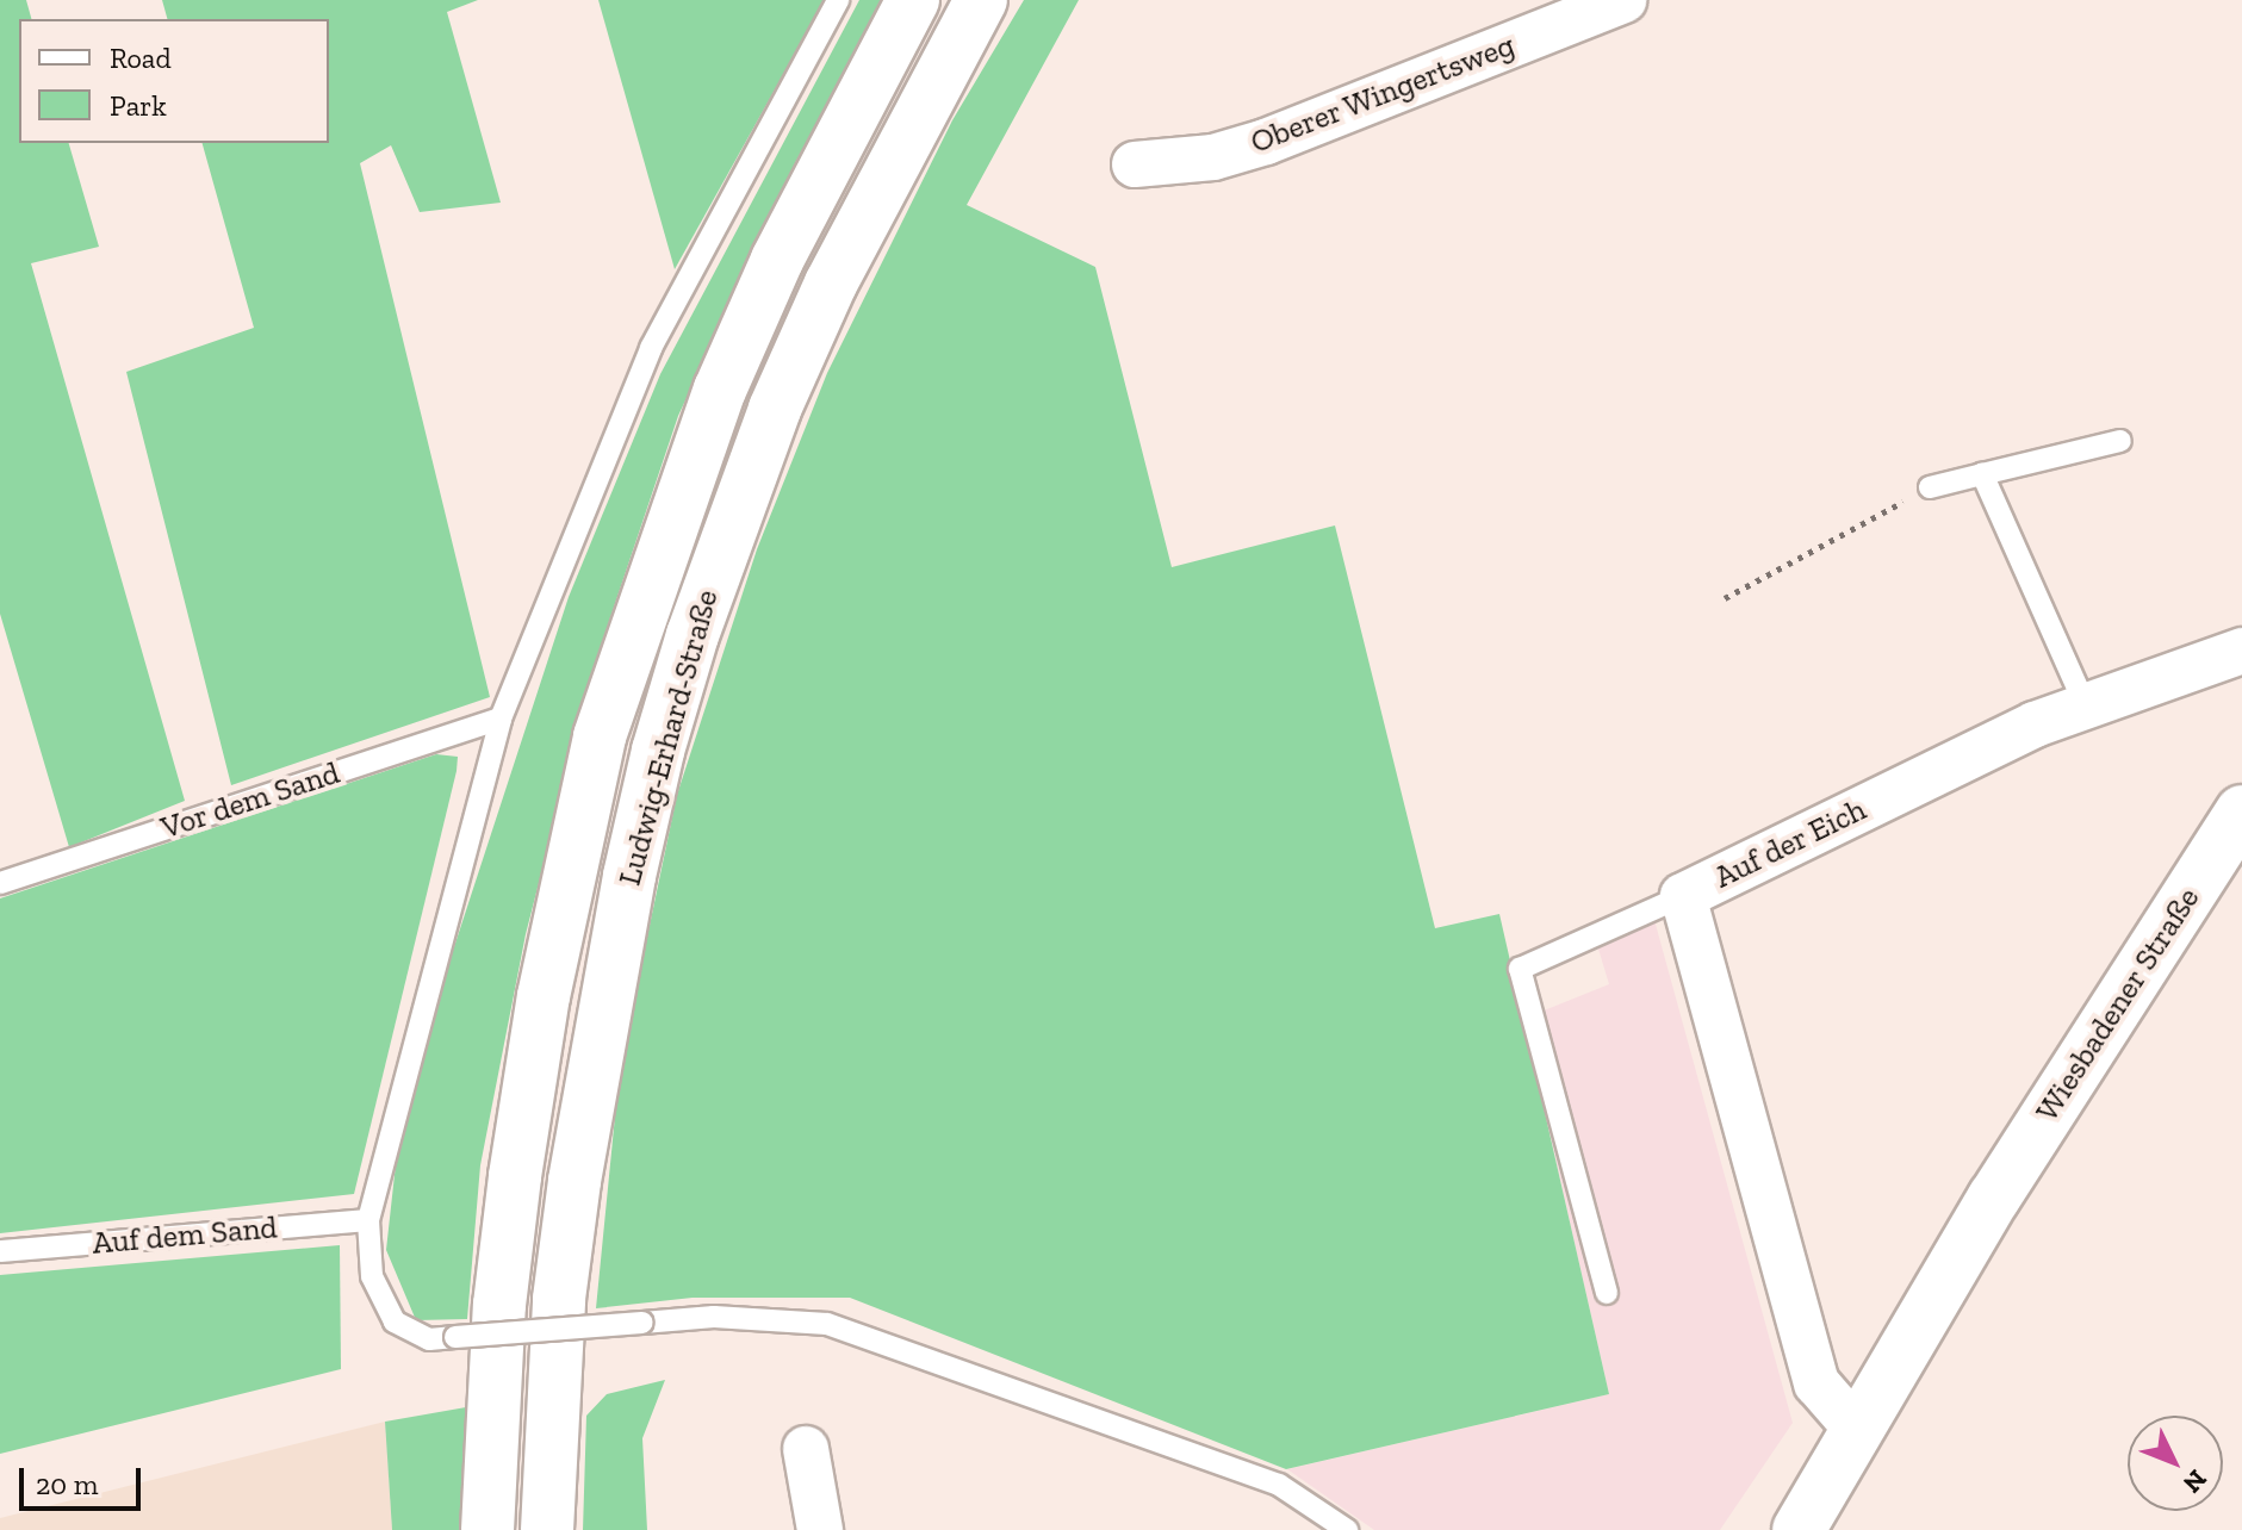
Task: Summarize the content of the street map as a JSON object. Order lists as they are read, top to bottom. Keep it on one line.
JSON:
{"streets":{"main road":["Ludwig-Erhard-Straße","Wiesbadener Straße"],"street":["Oberer Wingertsweg","Auf der Eich"],"lane":["Vor dem Sand","Auf dem Sand"]},"crossings":[["Auf der Eich","Wiesbadener Straße"]],"legend":["Road","Park"],"scale_bar":"20 m","north":"bottom right"}
